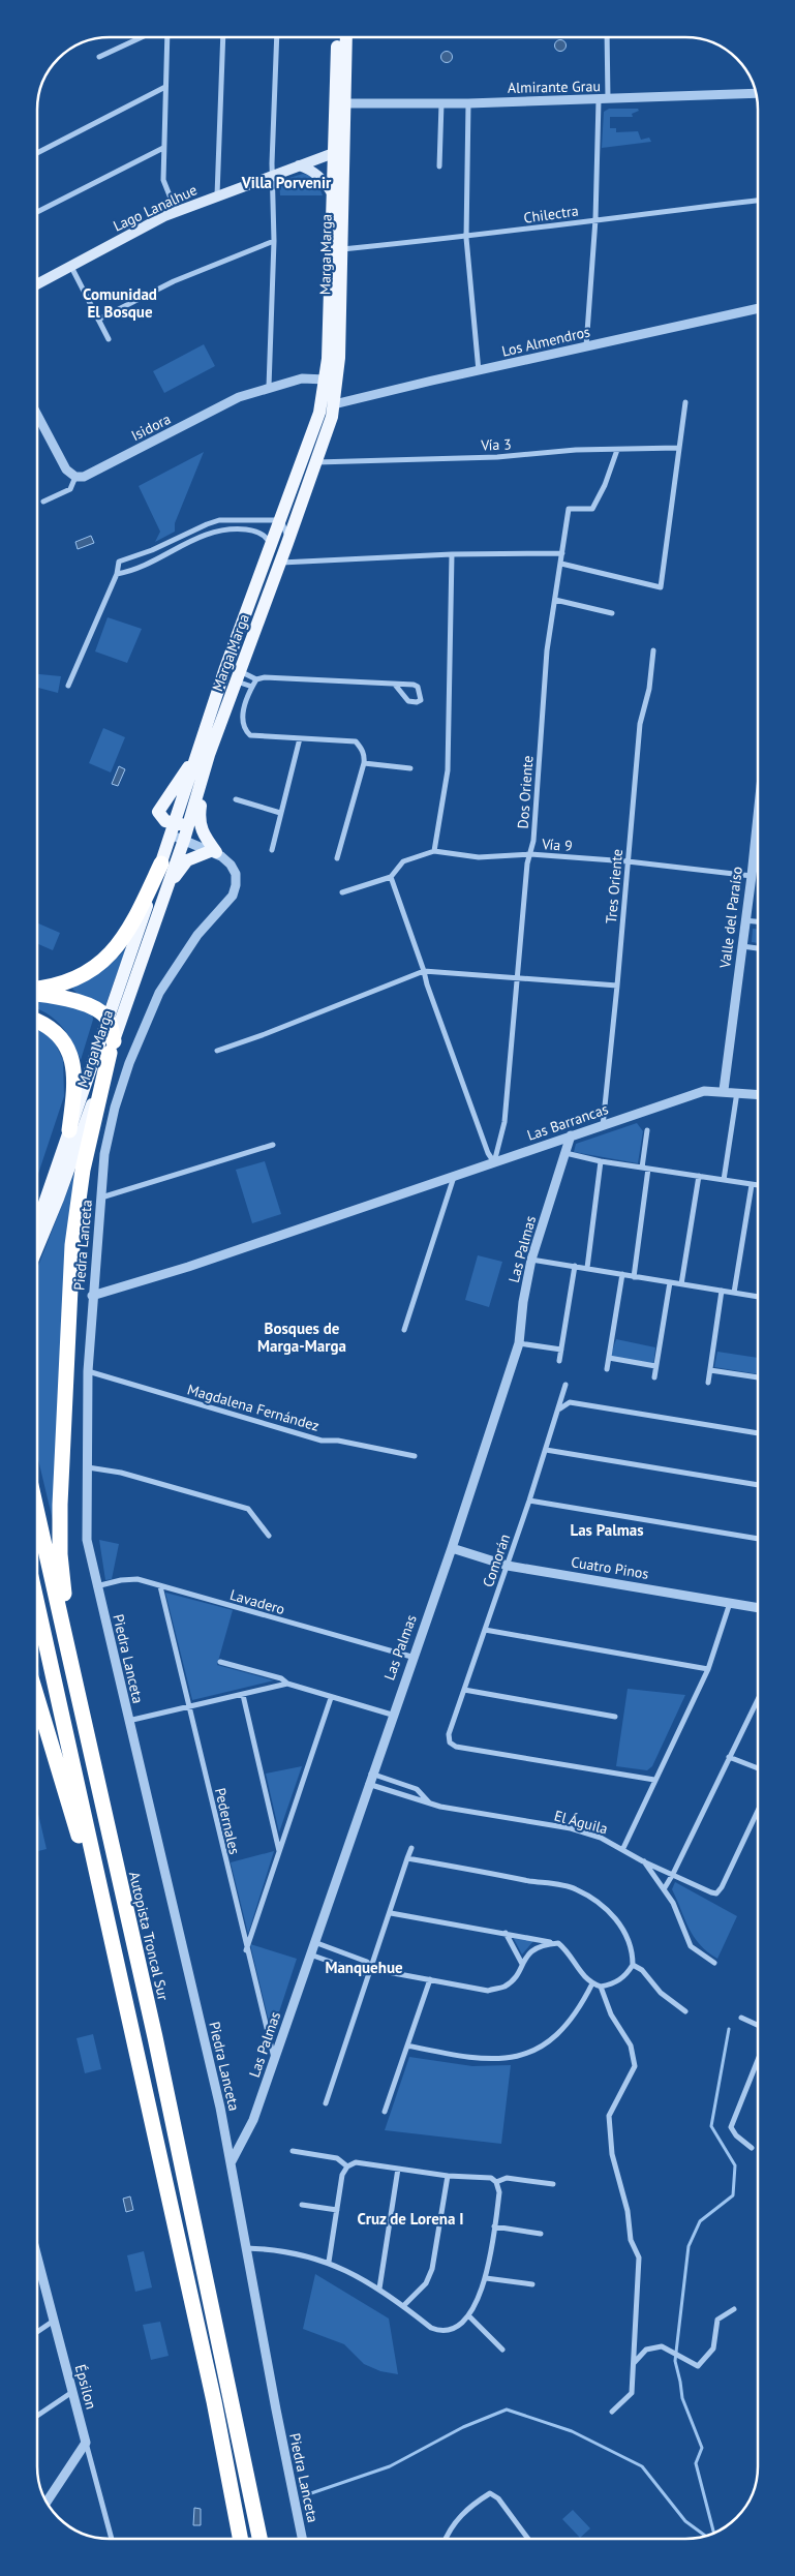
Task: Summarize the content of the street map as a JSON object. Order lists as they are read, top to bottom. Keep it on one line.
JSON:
{"streets":{"highway":["Autopista Troncal Sur"],"main road":["Lago Lanalhue","Marga Marga"],"street":["Almirante Grau","Chilectra","Los Almendros","Isidora","Vía 3","Dos Oriente","Vía 9","Tres Oriente","Valle del Paraíso","Las Barrancas","Piedra Lanceta","Las Palmas","Magdalena Fernández","Comorán","Cuatro Pinos","Lavadero","Pedernales","El Águila","Épsilon"]},"crossings":[["Almirante Grau","Marga Marga"],["Lago Lanalhue","Marga Marga"],["Chilectra","Marga Marga"],["Marga Marga","Los Almendros"],["Marga Marga","Isidora"],["Marga Marga","Vía 3"],["Marga Marga","Piedra Lanceta"],["Vía 3","Dos Oriente"],["Dos Oriente","Vía 9"],["Dos Oriente","Las Barrancas"],["Vía 9","Tres Oriente"],["Vía 9","Valle del Paraíso"],["Tres Oriente","Las Barrancas"],["Valle del Paraíso","Las Barrancas"],["Las Barrancas","Piedra Lanceta"],["Las Barrancas","Las Palmas"],["Piedra Lanceta","Las Palmas"],["Piedra Lanceta","Magdalena Fernández"],["Piedra Lanceta","Lavadero"],["Las Palmas","Cuatro Pinos"],["Las Palmas","Lavadero"],["Las Palmas","Pedernales"],["Las Palmas","El Águila"],["Comorán","Cuatro Pinos"],["Lavadero","Pedernales"]],"districts":["Villa Porvenir","Comunidad El Bosque","Bosques de Marga-Marga","Las Palmas","Manquehue","Cruz de Lorena I"]}
